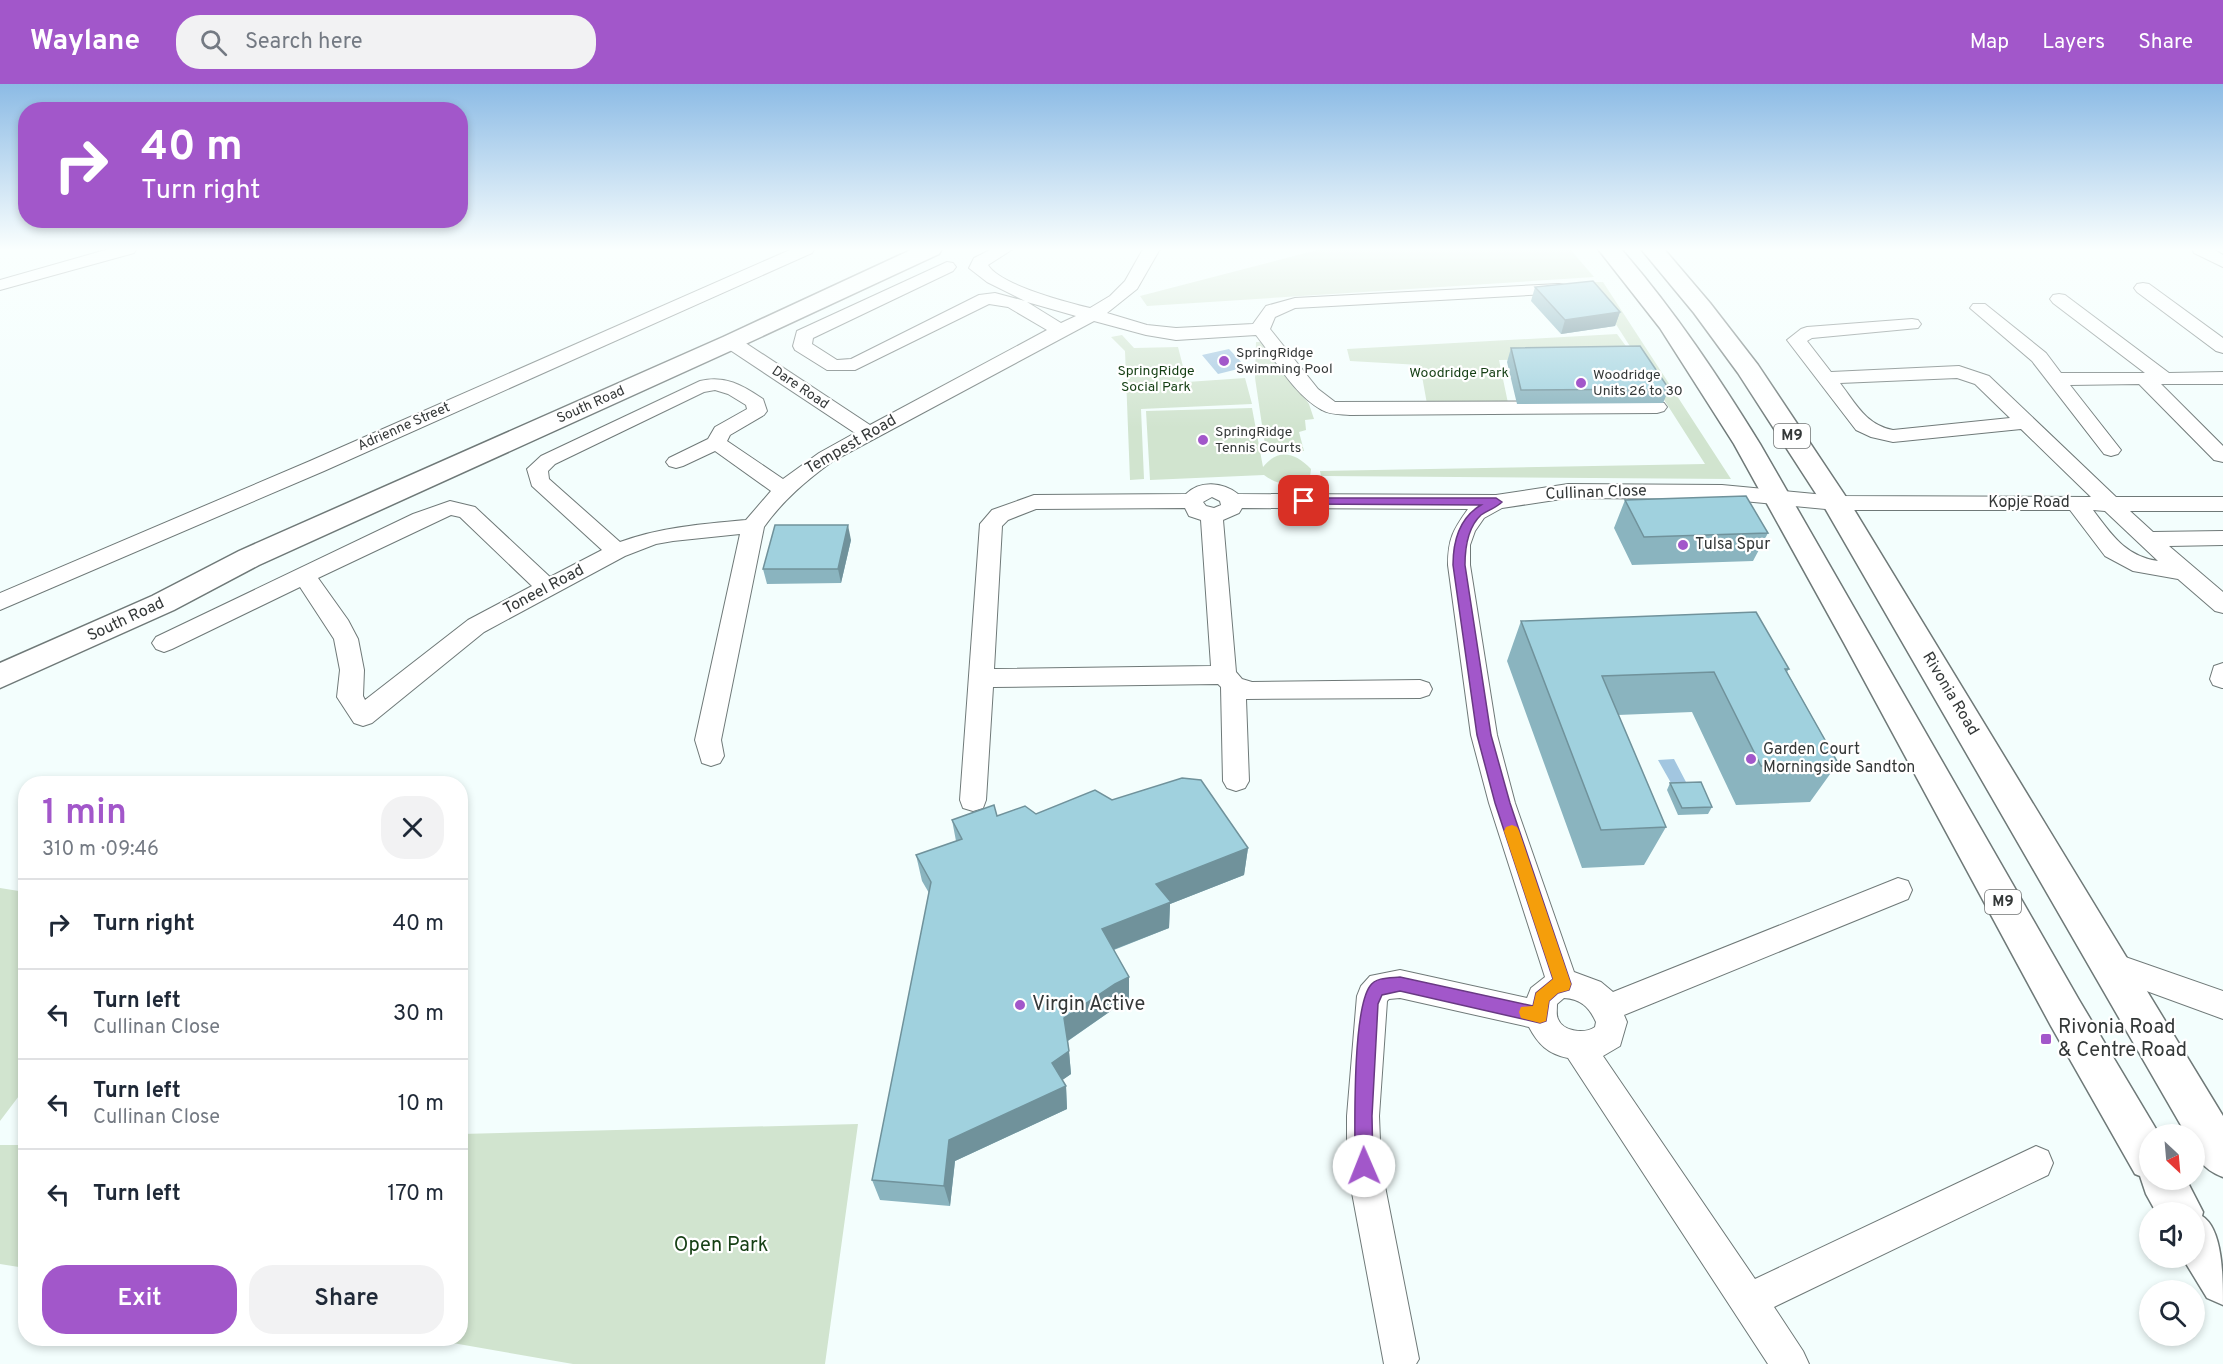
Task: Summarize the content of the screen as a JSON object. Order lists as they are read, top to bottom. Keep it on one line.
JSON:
{"streets":{"main road":["South Road","M9","Rivonia Road"],"street":["Dare Road","Adrienne Street","Tempest Road","Cullinan Close","Kopje Road","Toneel Road"]},"crossings":[["Dare Road","South Road"],["Dare Road","Tempest Road"],["M9","Cullinan Close"],["Tempest Road","Toneel Road"],["Cullinan Close","Kopje Road"],["Cullinan Close","Rivonia Road"],["Kopje Road","Rivonia Road"]],"parks":["SpringRidge Social Park","Woodridge Park","Open Park"],"places":{"other":["SpringRidge Swimming Pool","Woodridge Units 26 to 30","SpringRidge Tennis Courts","Tulsa Spur","Garden Court Morningside Sandton","Virgin Active"],"transit":["Rivonia Road & Centre Road"]},"north":"bottom right","page":{"header":"Waylane","search":"Search here","nav":["Map","Layers","Share"],"turn":["40 m","Turn right"],"heading":["1 min","310 m · 09:46"],"list":[{"name":"Turn right","value":"40 m"},{"name":"Turn left","note":"Cullinan Close","value":"30 m"},{"name":"Turn left","note":"Cullinan Close","value":"10 m"},{"name":"Turn left","value":"170 m"}],"buttons":["Exit","Share"]}}
